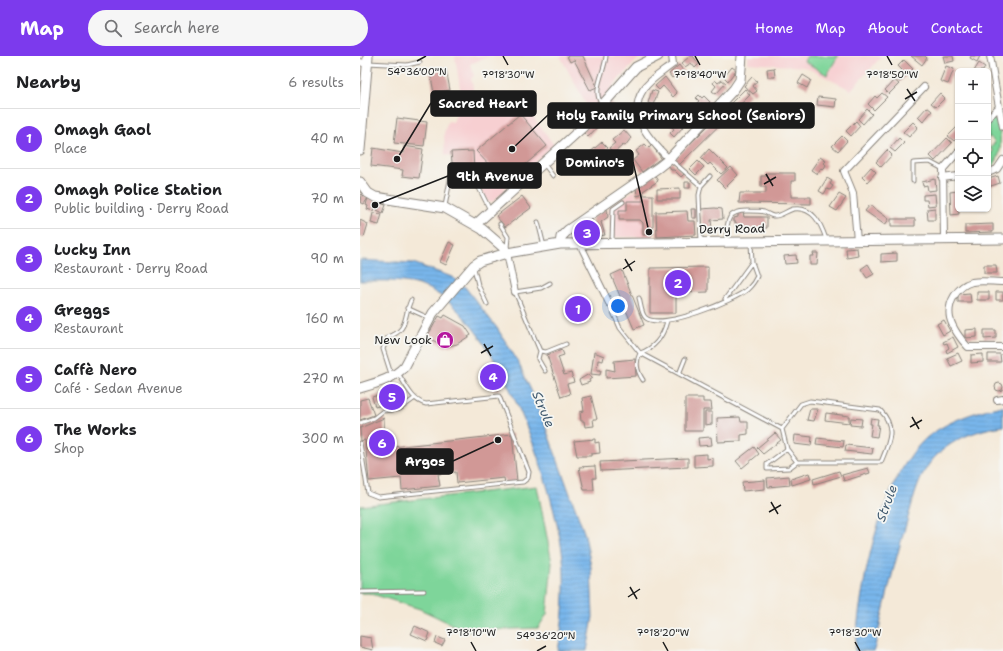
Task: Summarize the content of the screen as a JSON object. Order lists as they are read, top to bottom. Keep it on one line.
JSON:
{"streets":{"street":["Derry Road"]},"water":["Strule"],"places":{"other":["Holy Family Primary School (Seniors)","Sacred Heart","9th Avenue","Domino's","Argos"],"shop":["New Look"]},"page":{"header":"Map","search":"Search here","nav":["Home","Map","About","Contact"],"heading":["Nearby","6 results"],"map_buttons":["+","−"],"list":[{"mark":"1","name":"Omagh Gaol","note":"Place","value":"40 m"},{"mark":"2","name":"Omagh Police Station","note":"Public building · Derry Road","value":"70 m"},{"mark":"3","name":"Lucky Inn","note":"Restaurant · Derry Road","value":"90 m"},{"mark":"4","name":"Greggs","note":"Restaurant","value":"160 m"},{"mark":"5","name":"Caffè Nero","note":"Café · Sedan Avenue","value":"270 m"},{"mark":"6","name":"The Works","note":"Shop","value":"300 m"}],"pins":["3","2","1","4","5","6"]},"coordinates":["54°36'00\"N","7°18'40\"W","7°18'30\"W","7°18'50\"W","7°18'10\"W","7°18'20\"W","54°36'20\"N"]}
